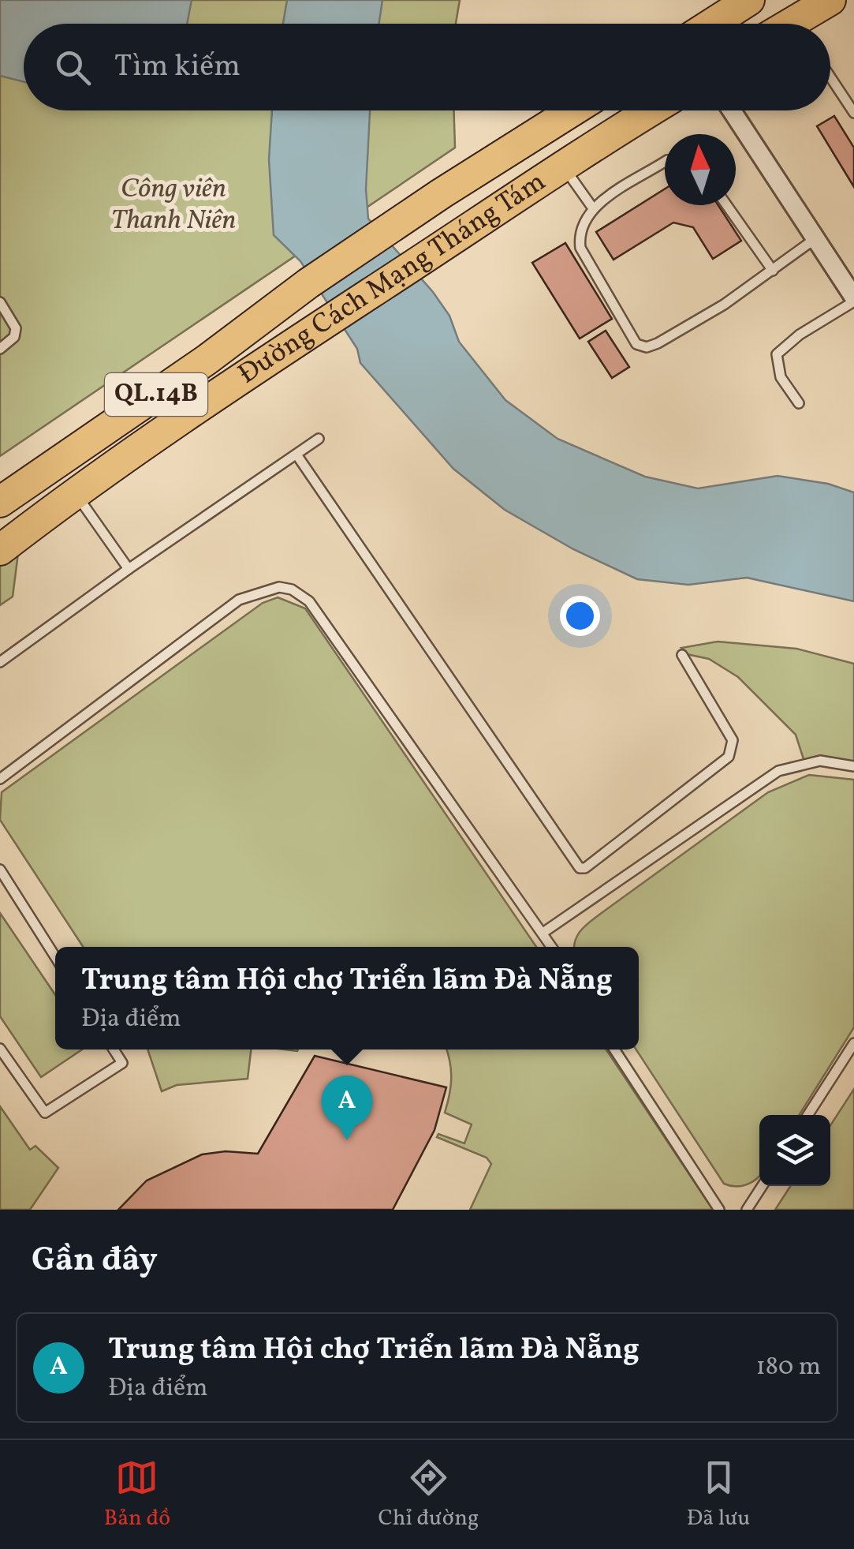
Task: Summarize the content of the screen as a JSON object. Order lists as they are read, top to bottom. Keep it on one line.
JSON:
{"streets":{"highway":["Đường Cách Mạng Tháng Tám","QL.14B"]},"parks":["Công viên Thanh Niên"],"north":"top","page":{"search":"Tìm kiếm","popup":["Trung tâm Hội chợ Triển lãm Đà Nẵng","Địa điểm"],"pins":"A","heading":"Gần đây","list":[{"mark":"A","name":"Trung tâm Hội chợ Triển lãm Đà Nẵng","note":"Địa điểm","value":"180 m"}],"nav":["Bản đồ","Chỉ đường","Đã lưu"]}}
